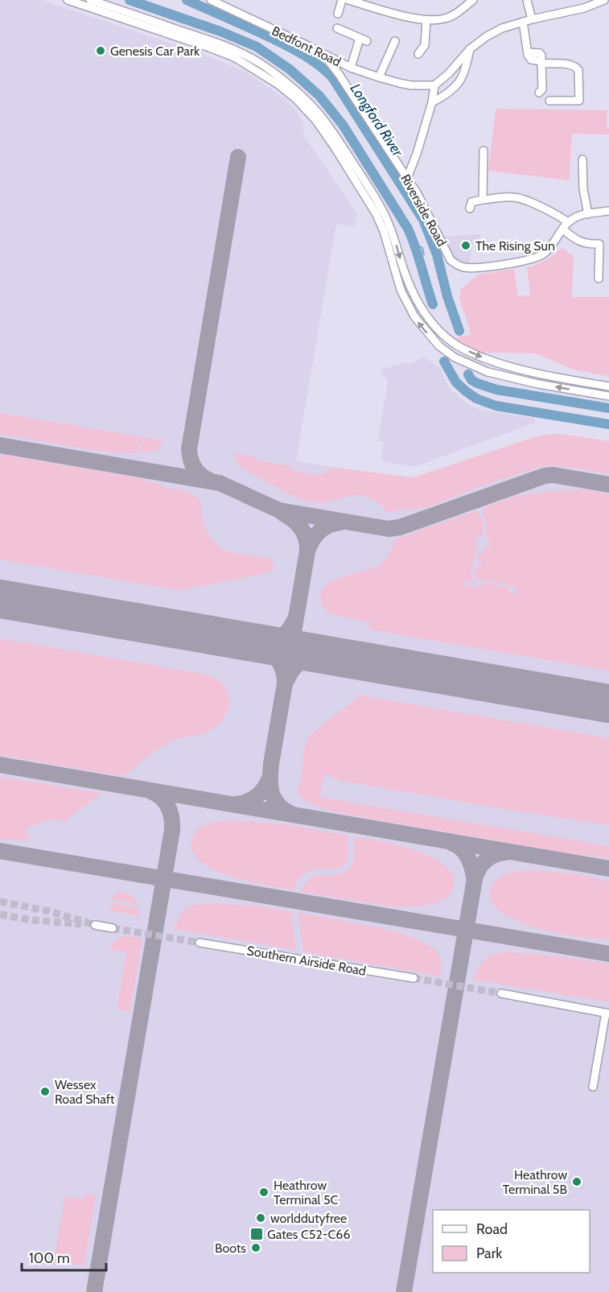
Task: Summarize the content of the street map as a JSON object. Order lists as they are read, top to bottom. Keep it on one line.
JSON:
{"streets":{"street":["Bedfont Road","Riverside Road","Southern Airside Road"]},"crossings":[["Bedfont Road","Riverside Road"]],"water":["Longford River"],"places":{"other":["Genesis Car Park","The Rising Sun","Wessex Road Shaft","Heathrow Terminal 5B","Heathrow Terminal 5C","worlddutyfree","Boots"],"transit":["Gates C52-C66"]},"legend":["Road","Park"],"scale_bar":"100 m"}
